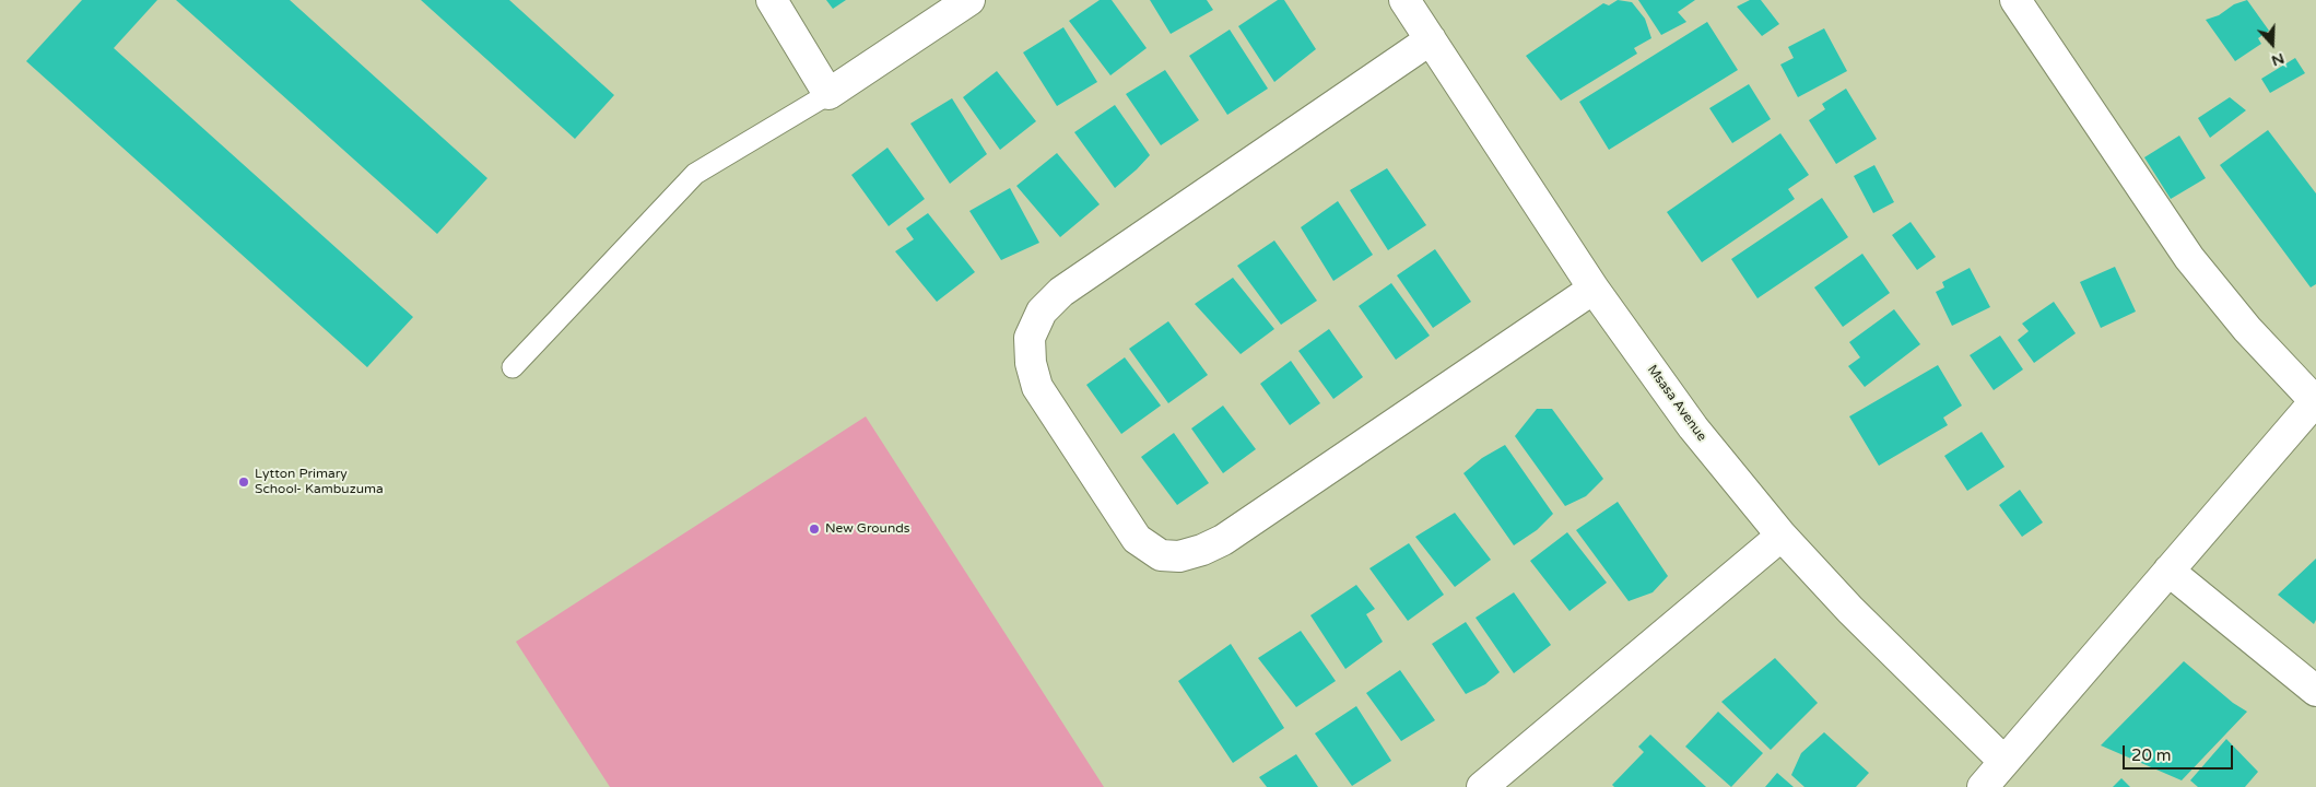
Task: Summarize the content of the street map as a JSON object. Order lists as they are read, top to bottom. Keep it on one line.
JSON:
{"streets":{"street":["Msasa Avenue"]},"places":["Lytton Primary School- Kambuzuma","New Grounds"],"scale_bar":"20 m","north":"bottom"}
